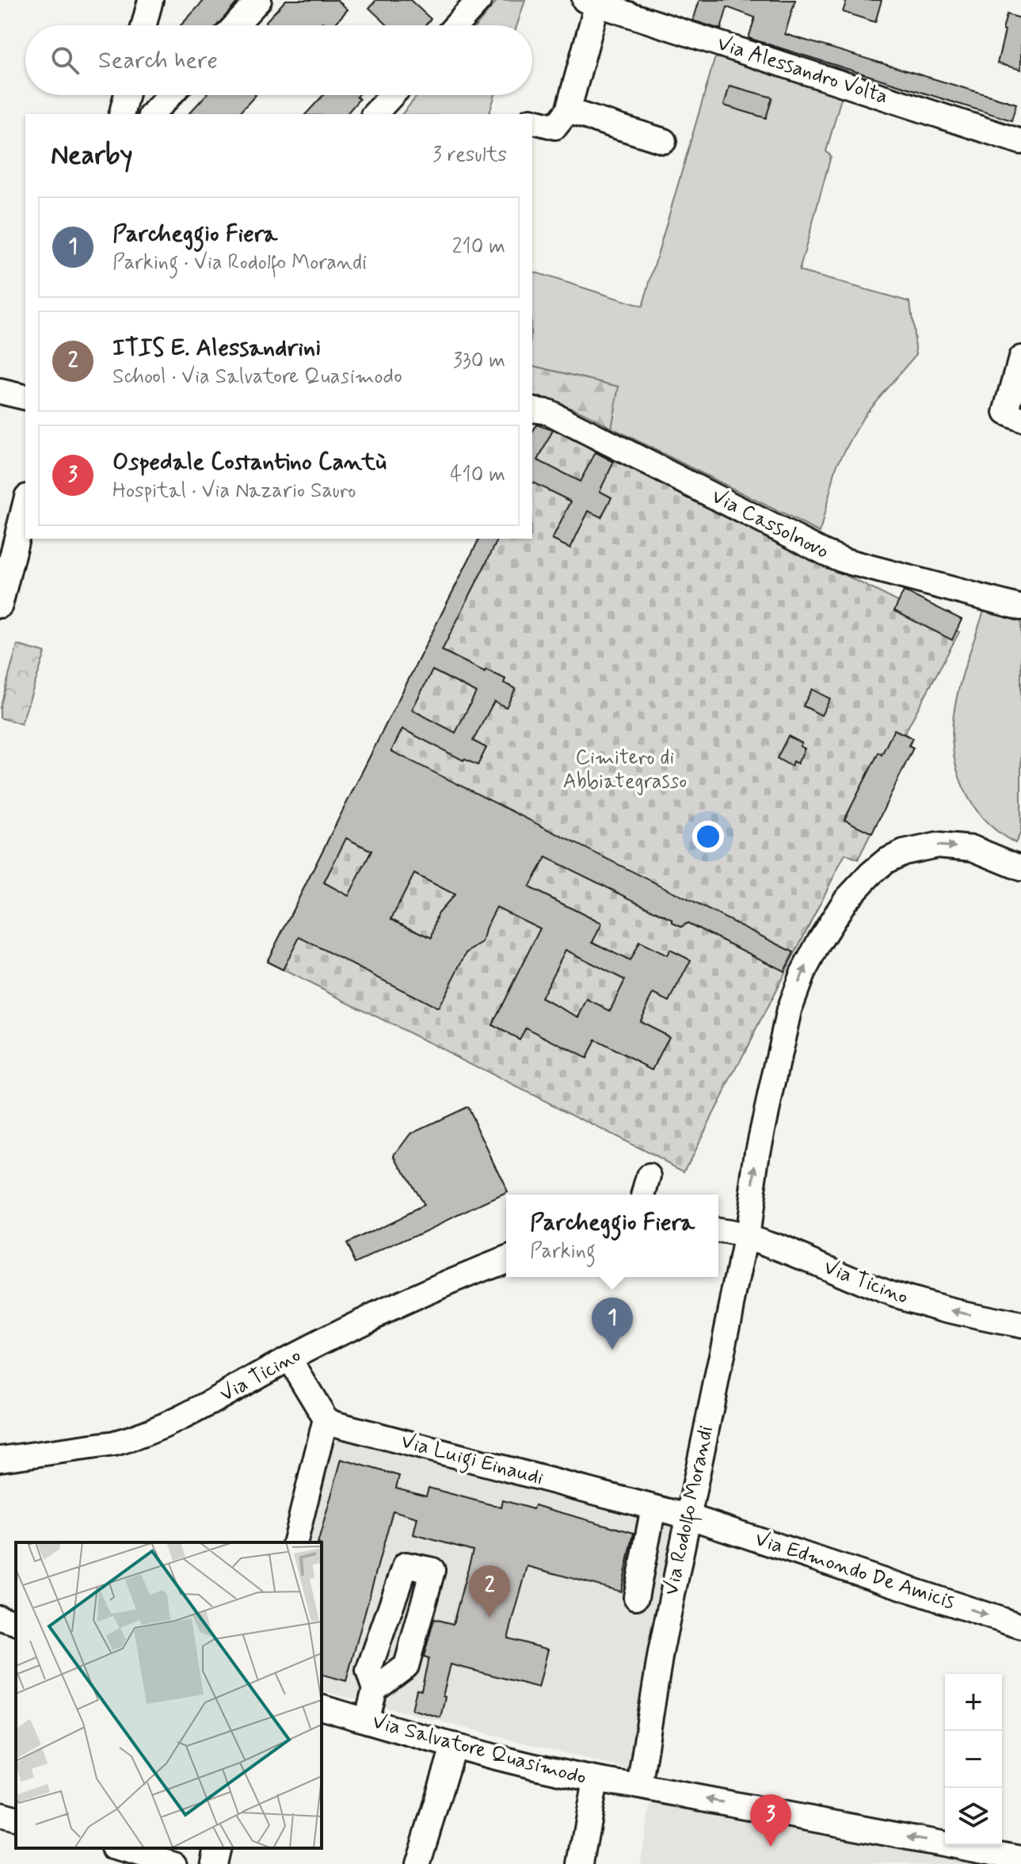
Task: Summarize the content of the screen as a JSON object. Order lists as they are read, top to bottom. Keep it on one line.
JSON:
{"streets":{"street":["Via Alessandro Volta","Via Cassolnovo","Via Ticino","Via Luigi Einaudi","Via Rodolfo Morandi","Via Edmondo De Amicis","Via Salvatore Quasimodo"]},"crossings":[["Via Ticino","Via Rodolfo Morandi"],["Via Luigi Einaudi","Via Rodolfo Morandi"],["Via Luigi Einaudi","Via Edmondo De Amicis"],["Via Rodolfo Morandi","Via Edmondo De Amicis"],["Via Rodolfo Morandi","Via Salvatore Quasimodo"]],"one_way":["Via Rodolfo Morandi","Via Edmondo De Amicis","Via Salvatore Quasimodo"],"parks":["Cimitero di Abbiategrasso"],"page":{"search":"Search here","heading":["Nearby","3 results"],"list":[{"mark":"1","name":"Parcheggio Fiera","note":"Parking · Via Rodolfo Morandi","value":"210 m"},{"mark":"2","name":"ITIS E. Alessandrini","note":"School · Via Salvatore Quasimodo","value":"330 m"},{"mark":"3","name":"Ospedale Costantino Cantù","note":"Hospital · Via Nazario Sauro","value":"410 m"}],"popup":["Parcheggio Fiera","Parking"],"pins":["1","2","3"],"map_buttons":["+","−"]}}
